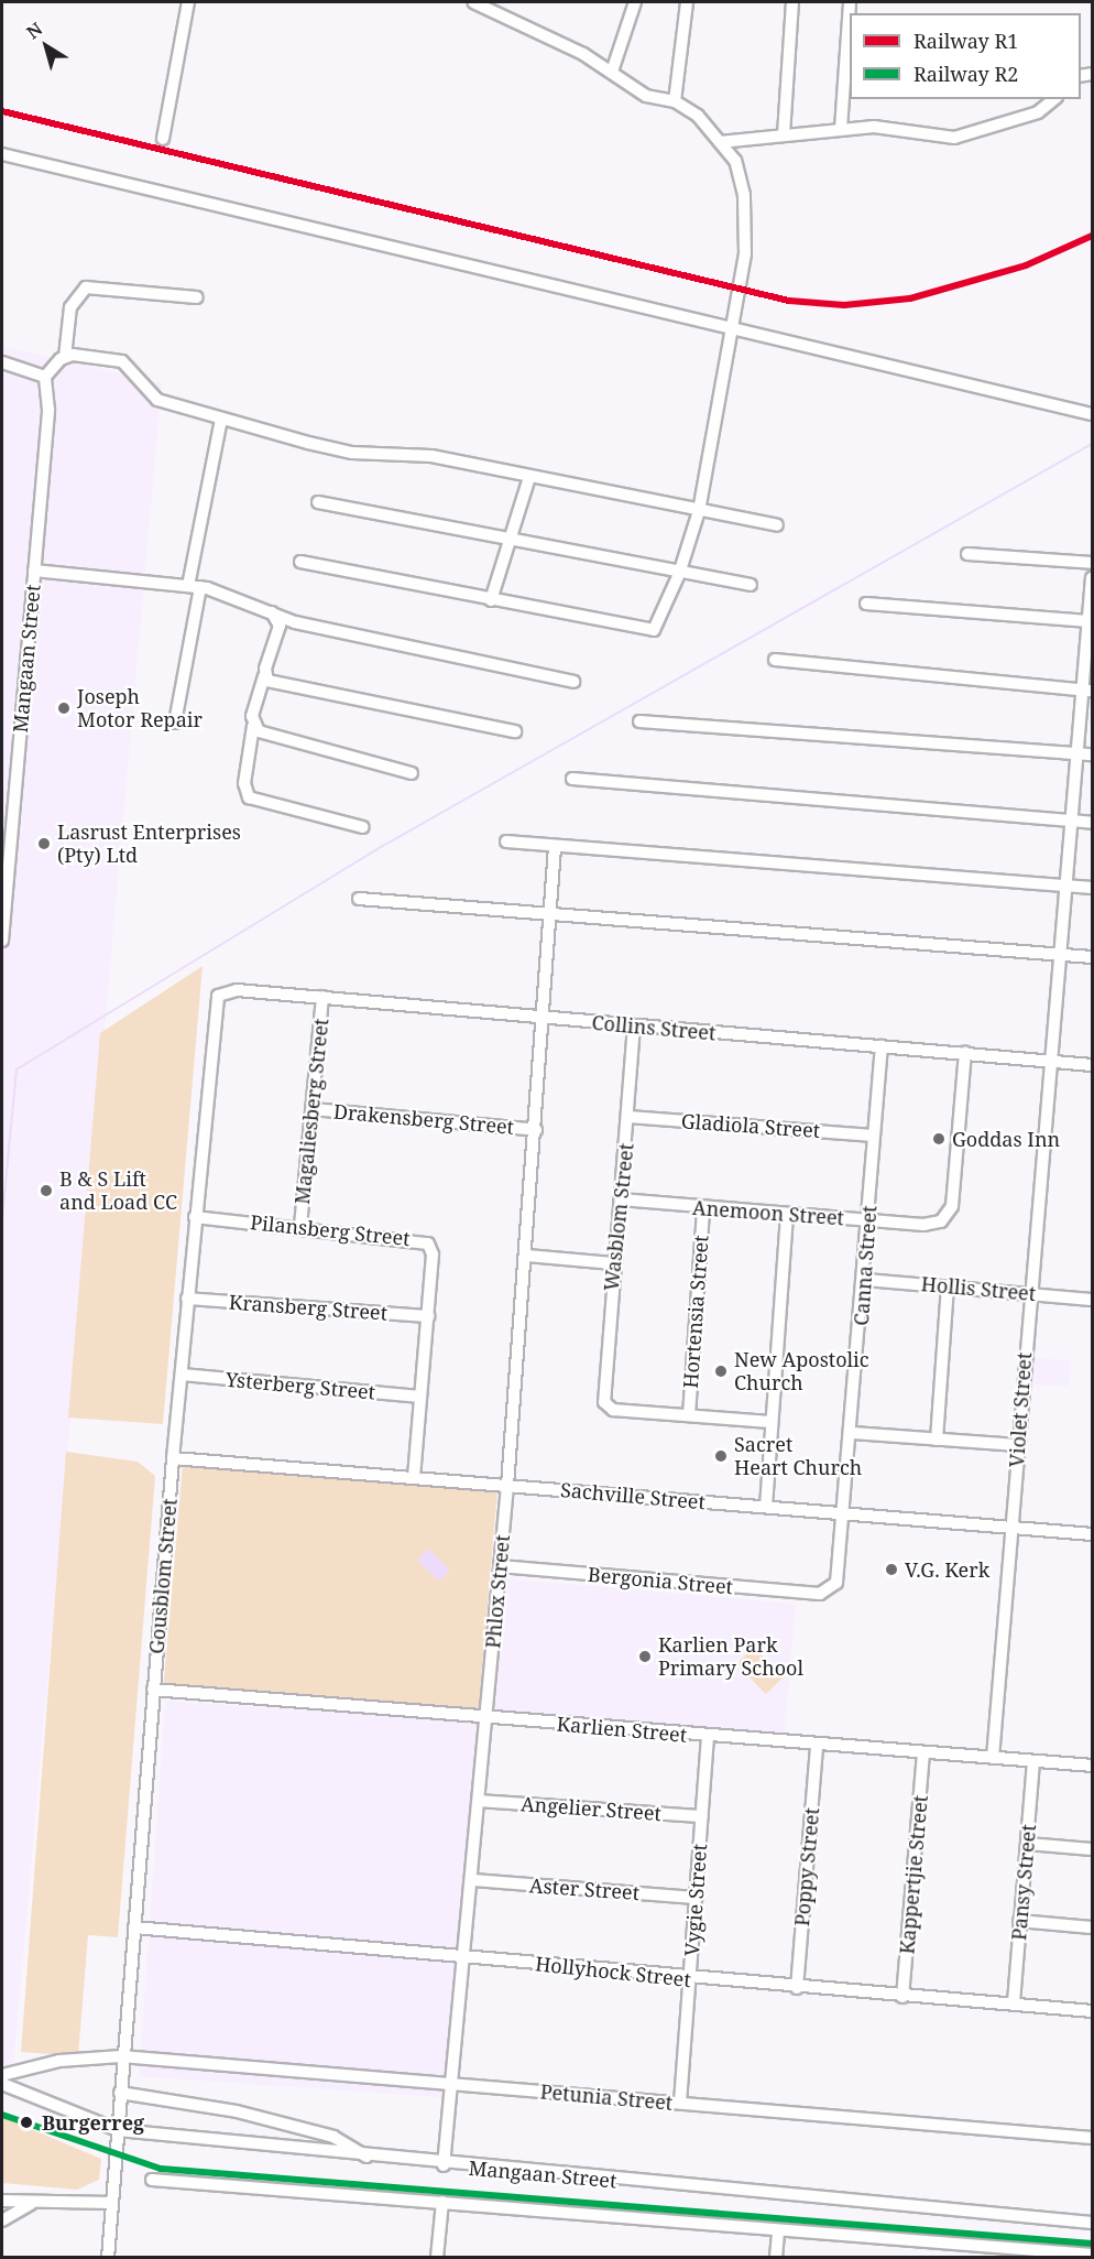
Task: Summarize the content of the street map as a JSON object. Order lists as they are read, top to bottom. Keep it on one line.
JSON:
{"streets":{"street":["Mangaan Street","Collins Street","Magaliesberg Street","Drakensberg Street","Gladiola Street","Anemoon Street","Wasblom Street","Pilansberg Street","Canna Street","Hollis Street","Kransberg Street","Hortensia Street","Ysterberg Street","Violet Street","Sachville Street","Gousblom Street","Bergonia Street","Phlox Street","Karlien Street","Angelier Street","Poppy Street","Kappertjie Street","Pansy Street","Aster Street","Vygie Street","Hollyhock Street","Petunia Street"]},"crossings":[["Mangaan Street","Gousblom Street"],["Mangaan Street","Phlox Street"],["Collins Street","Magaliesberg Street"],["Collins Street","Anemoon Street"],["Collins Street","Wasblom Street"],["Collins Street","Canna Street"],["Collins Street","Violet Street"],["Collins Street","Gousblom Street"],["Collins Street","Phlox Street"],["Magaliesberg Street","Drakensberg Street"],["Magaliesberg Street","Pilansberg Street"],["Drakensberg Street","Phlox Street"],["Gladiola Street","Wasblom Street"],["Gladiola Street","Canna Street"],["Anemoon Street","Wasblom Street"],["Anemoon Street","Canna Street"],["Anemoon Street","Hortensia Street"],["Wasblom Street","Hortensia Street"],["Pilansberg Street","Kransberg Street"],["Pilansberg Street","Ysterberg Street"],["Pilansberg Street","Sachville Street"],["Pilansberg Street","Gousblom Street"],["Canna Street","Hollis Street"],["Canna Street","Sachville Street"],["Canna Street","Bergonia Street"],["Hollis Street","Violet Street"],["Kransberg Street","Gousblom Street"],["Ysterberg Street","Gousblom Street"],["Violet Street","Sachville Street"],["Violet Street","Karlien Street"],["Sachville Street","Gousblom Street"],["Sachville Street","Phlox Street"],["Gousblom Street","Karlien Street"],["Gousblom Street","Hollyhock Street"],["Gousblom Street","Petunia Street"],["Bergonia Street","Phlox Street"],["Phlox Street","Karlien Street"],["Phlox Street","Angelier Street"],["Phlox Street","Aster Street"],["Phlox Street","Hollyhock Street"],["Phlox Street","Petunia Street"],["Karlien Street","Poppy Street"],["Karlien Street","Kappertjie Street"],["Karlien Street","Pansy Street"],["Karlien Street","Vygie Street"],["Angelier Street","Vygie Street"],["Poppy Street","Hollyhock Street"],["Kappertjie Street","Hollyhock Street"],["Pansy Street","Hollyhock Street"],["Aster Street","Vygie Street"],["Vygie Street","Hollyhock Street"],["Vygie Street","Petunia Street"]],"places":["Joseph Motor Repair","Lasrust Enterprises (Pty) Ltd","Goddas Inn","B & S Lift and Load CC","New Apostolic Church","Sacret Heart Church","V.G. Kerk","Karlien Park Primary School","Burgerreg"],"lines":["rail line R1","rail line R2"],"legend":["Railway R1","Railway R2"],"north":"top left"}
